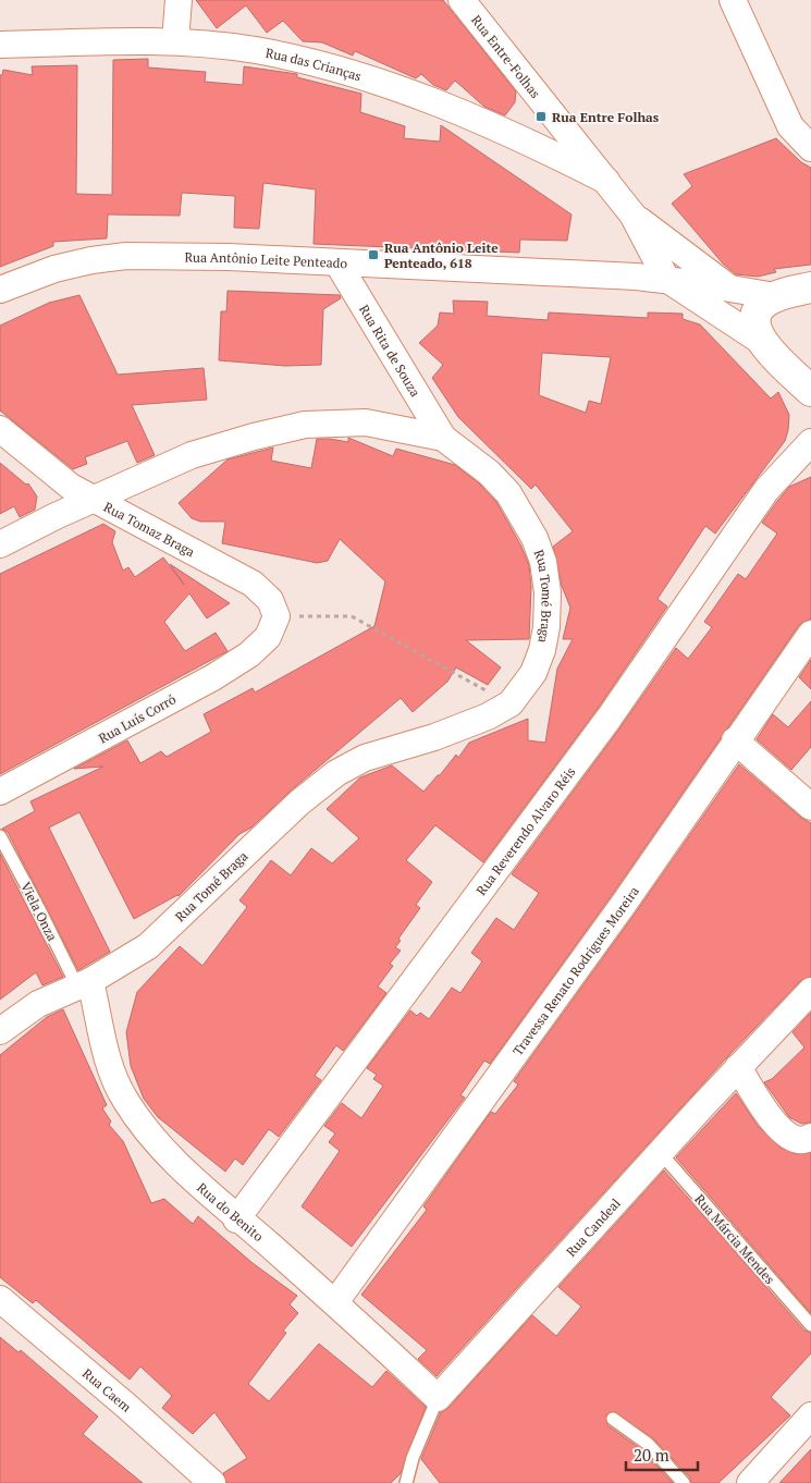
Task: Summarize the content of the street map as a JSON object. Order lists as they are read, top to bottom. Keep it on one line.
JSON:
{"streets":{"street":["Rua Entre-Folhas","Rua das Crianças","Rua Antônio Leite Penteado","Rua Rita de Souza","Rua Tomaz Braga","Rua Tomé Braga","Rua Luís Corró","Rua Reverendo Alvaro Réis","Travessa Renato Rodrigues Moreira","Rua do Benito","Rua Candeal","Rua Caem"],"lane":["Viela Onza","Rua Márcia Mendes"]},"crossings":[["Rua Entre-Folhas","Rua das Crianças"],["Rua Entre-Folhas","Rua Antônio Leite Penteado"],["Rua Antônio Leite Penteado","Rua Rita de Souza"],["Rua Rita de Souza","Rua Tomé Braga"],["Rua Tomaz Braga","Rua Tomé Braga"],["Rua Tomaz Braga","Rua Luís Corró"],["Rua Tomé Braga","Viela Onza"],["Rua Tomé Braga","Rua do Benito"],["Rua Reverendo Alvaro Réis","Rua do Benito"],["Viela Onza","Rua do Benito"],["Travessa Renato Rodrigues Moreira","Rua do Benito"],["Rua do Benito","Rua Candeal"],["Rua Candeal","Rua Márcia Mendes"]],"places":{"transit":["Rua Entre Folhas","Rua Antônio Leite Penteado, 618"]},"scale_bar":"20 m"}
